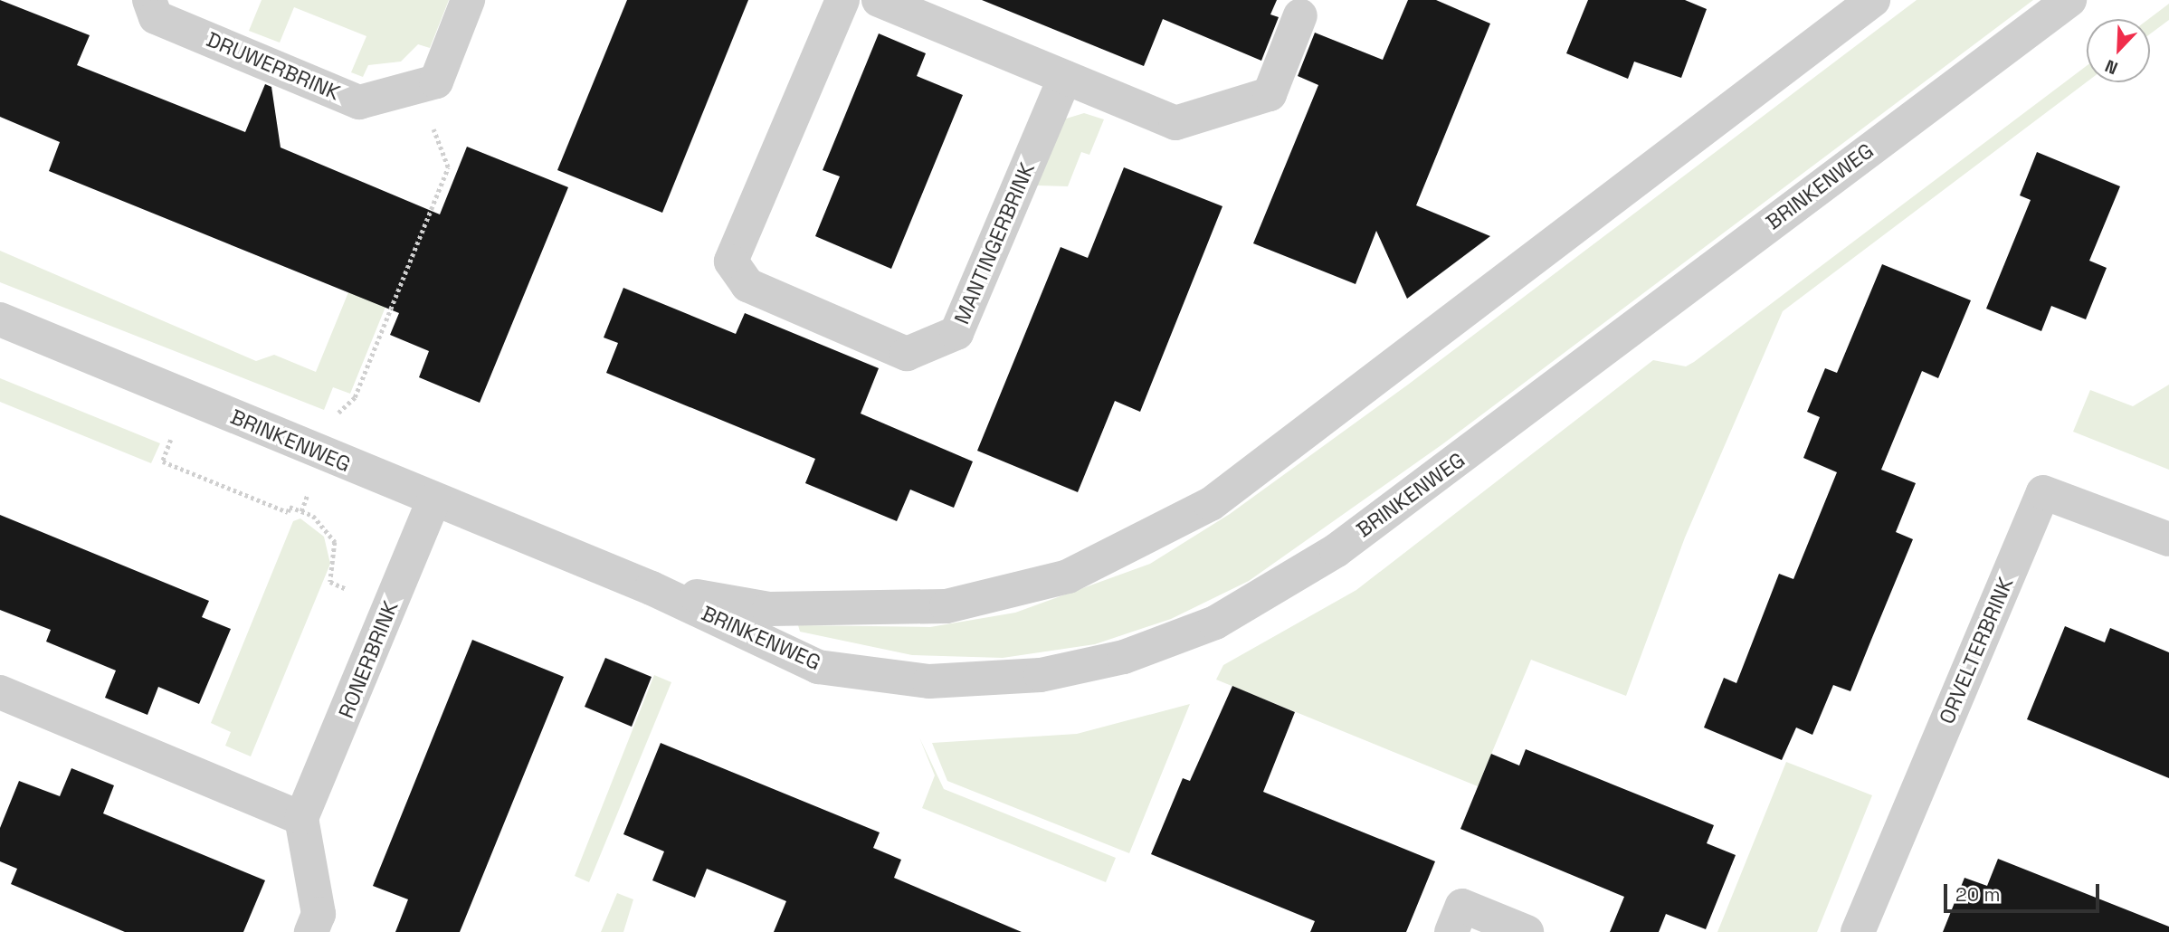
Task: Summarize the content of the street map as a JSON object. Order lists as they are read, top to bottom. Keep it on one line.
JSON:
{"streets":{"street":["DRUWERBRINK","BRINKENWEG","MANTINGERBRINK","ORVELTERBRINK","RONERBRINK"]},"crossings":[["BRINKENWEG","RONERBRINK"]],"scale_bar":"20 m","north":"bottom left"}
